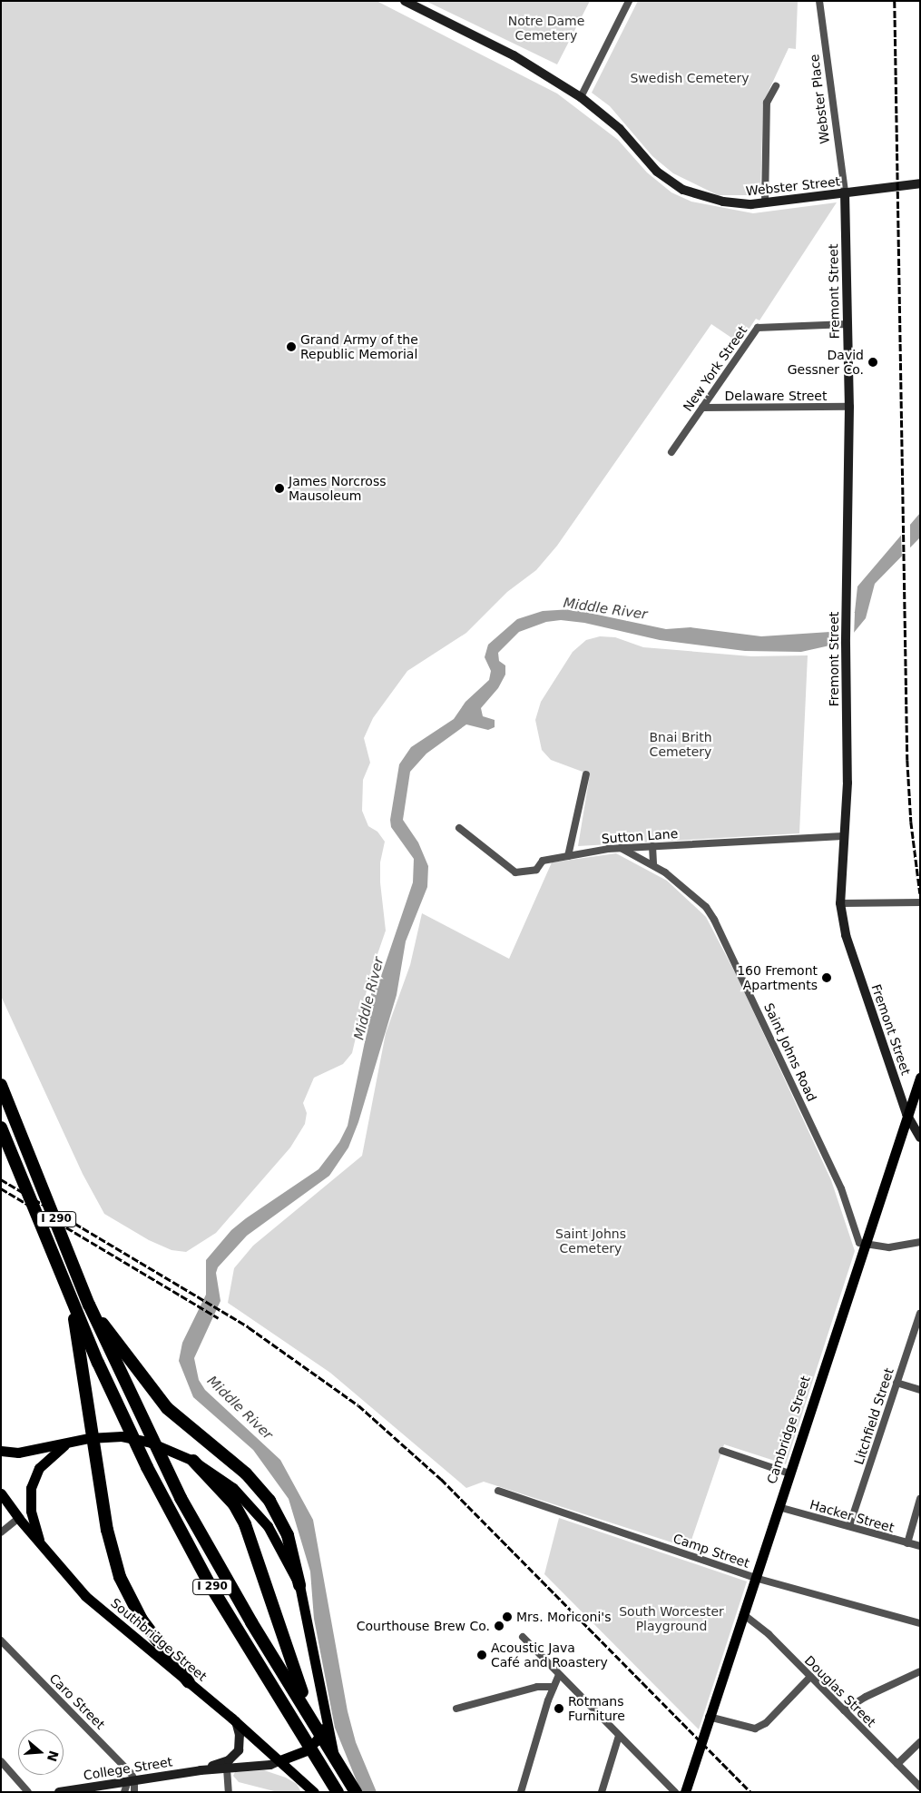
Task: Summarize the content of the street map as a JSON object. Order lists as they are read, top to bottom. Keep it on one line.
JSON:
{"streets":{"highway":["I 290"],"main road":["Cambridge Street","Southbridge Street"],"street":["Webster Place","Webster Street","Fremont Street","New York Street","Delaware Street","Sutton Lane","Saint Johns Road","Litchfield Street","Hacker Street","Camp Street","Douglas Street","Caro Street","College Street"]},"crossings":[["Webster Place","Webster Street"],["Webster Place","Fremont Street"],["Webster Street","Fremont Street"],["Fremont Street","New York Street"],["Fremont Street","Delaware Street"],["Fremont Street","Sutton Lane"],["Fremont Street","Cambridge Street"],["New York Street","Delaware Street"],["Sutton Lane","Saint Johns Road"],["Saint Johns Road","Cambridge Street"],["Litchfield Street","Hacker Street"],["Cambridge Street","Hacker Street"],["Cambridge Street","Camp Street"],["Cambridge Street","Douglas Street"],["Southbridge Street","College Street"],["Caro Street","College Street"]],"water":["Middle River"],"parks":["Notre Dame Cemetery","Swedish Cemetery","Bnai Brith Cemetery","Saint Johns Cemetery","South Worcester Playground"],"places":["Grand Army of the Republic Memorial","David Gessner Co.","James Norcross Mausoleum","160 Fremont Apartments","Mrs. Moriconi's","Courthouse Brew Co.","Acoustic Java Café and Roastery","Rotmans Furniture"],"north":"right"}
